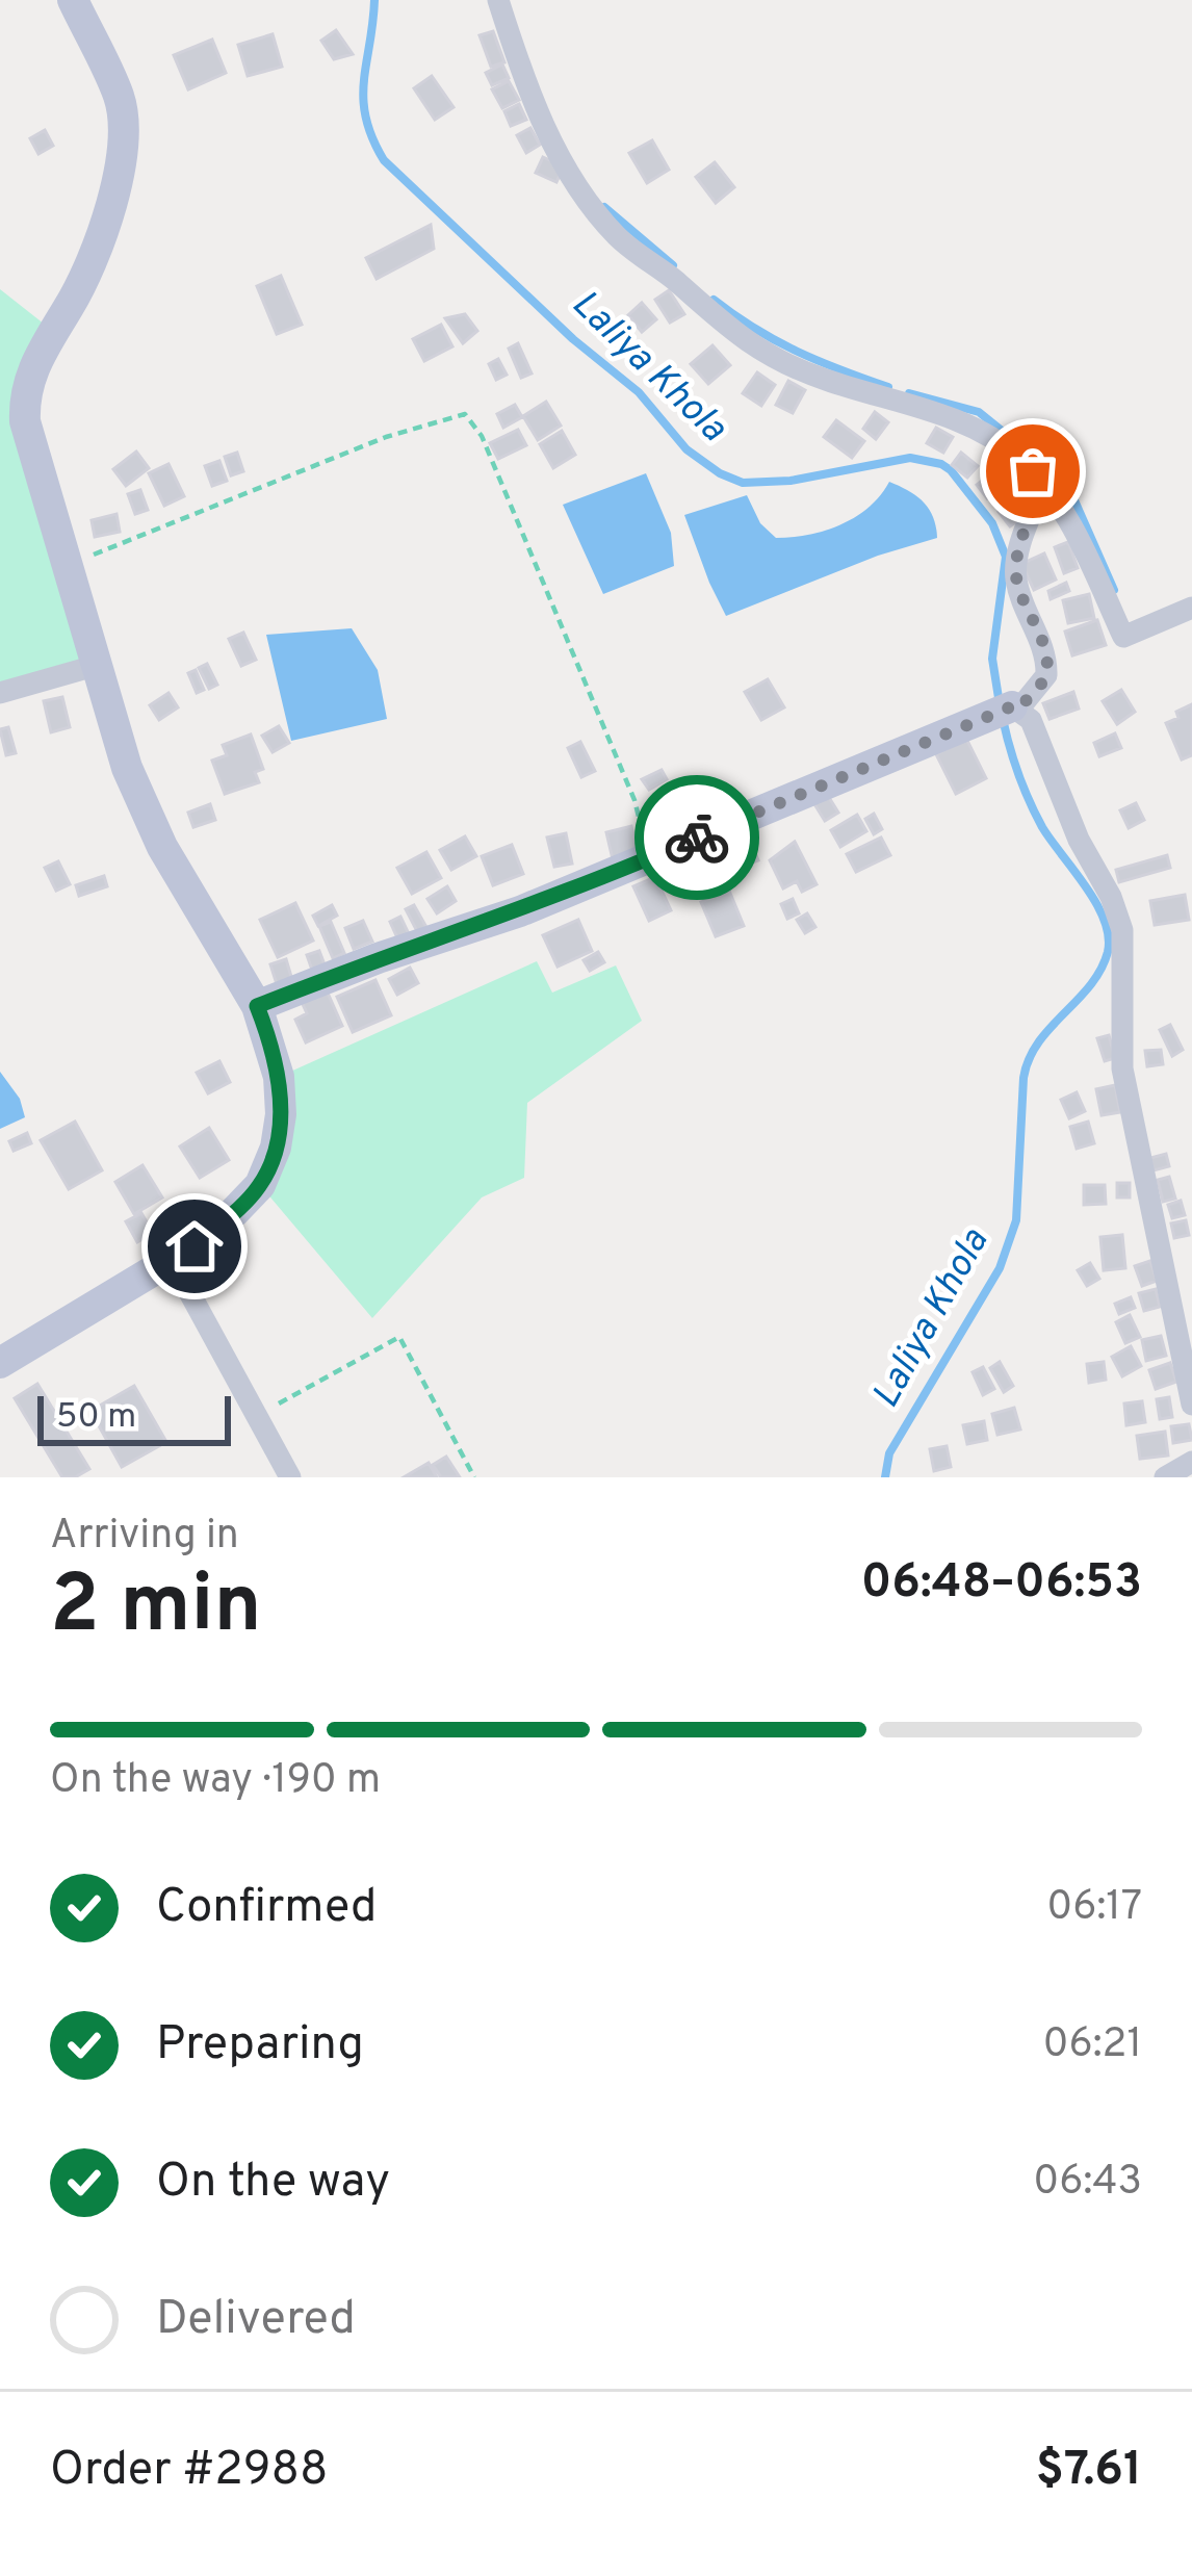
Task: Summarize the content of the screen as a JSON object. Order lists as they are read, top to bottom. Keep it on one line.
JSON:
{"water":["Laliya Khola"],"scale_bar":"50 m","page":{"scale":"50 m","heading":["2 min","Arriving in","06:48–06:53"],"panel":["Order #2988","$7.61"],"bar":"On the way · 190 m","list":[["Confirmed","06:17"],["Preparing","06:21"],["On the way","06:43"],"Delivered"]}}
